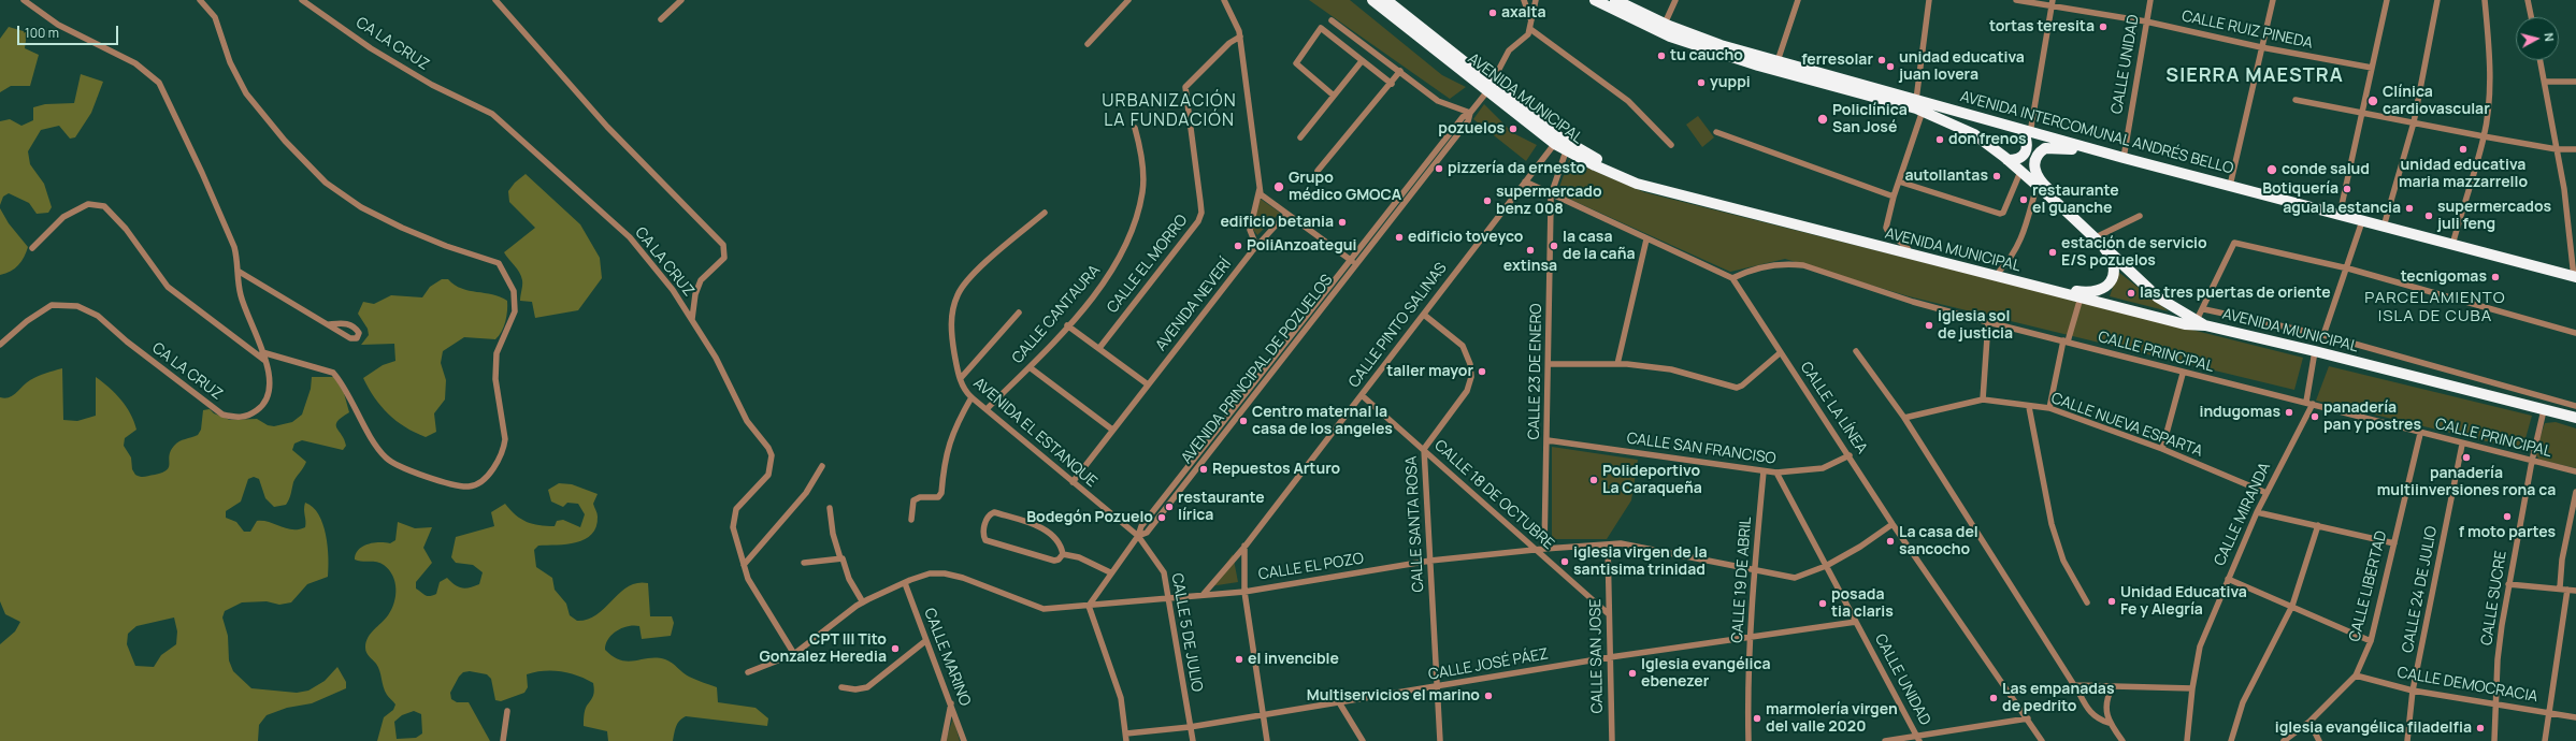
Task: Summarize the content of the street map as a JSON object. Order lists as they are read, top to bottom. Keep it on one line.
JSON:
{"streets":{"highway":["AVENIDA MUNICIPAL","AVENIDA INTERCOMUNAL ANDRÉS BELLO"],"street":["CALLE RUIZ PINEDA","CA LA CRUZ","CALLE UNIDAD","CALLE EL MORRO","AVENIDA NEVERÍ","CALLE CANTAURA","CALLE PINTO SALINAS","CALLE PRINCIPAL","AVENIDA PRINCIPAL DE POZUELOS","CALLE 23 DE ENERO","CALLE LA LÍNEA","CALLE NUEVA ESPARTA","AVENIDA EL ESTANQUE","CALLE SAN FRANCISO","CALLE 18 DE OCTUBRE","CALLE MIRANDA","CALLE SANTA ROSA","CALLE EL POZO","CALLE 19 DE ABRIL","CALLE LIBERTAD","CALLE 24 DE JULIO","CALLE SUCRE","CALLE 5 DE JULIO","CALLE SAN JOSE","CALLE MARINO","CALLE JOSÉ PÁEZ","CALLE DEMOCRACIA"]},"crossings":[["CALLE RUIZ PINEDA","CALLE UNIDAD"],["CA LA CRUZ","CALLE EL POZO"],["CALLE UNIDAD","AVENIDA INTERCOMUNAL ANDRÉS BELLO"],["CALLE UNIDAD","CALLE SAN FRANCISO"],["CALLE UNIDAD","CALLE EL POZO"],["CALLE UNIDAD","CALLE JOSÉ PÁEZ"],["AVENIDA MUNICIPAL","AVENIDA INTERCOMUNAL ANDRÉS BELLO"],["AVENIDA MUNICIPAL","CALLE PINTO SALINAS"],["AVENIDA MUNICIPAL","AVENIDA PRINCIPAL DE POZUELOS"],["AVENIDA MUNICIPAL","CALLE 23 DE ENERO"],["AVENIDA MUNICIPAL","CALLE SUCRE"],["AVENIDA NEVERÍ","AVENIDA EL ESTANQUE"],["CALLE CANTAURA","AVENIDA EL ESTANQUE"],["CALLE PINTO SALINAS","CALLE 18 DE OCTUBRE"],["CALLE PINTO SALINAS","CALLE SANTA ROSA"],["CALLE PINTO SALINAS","CALLE EL POZO"],["CALLE PRINCIPAL","CALLE LA LÍNEA"],["CALLE PRINCIPAL","CALLE MIRANDA"],["CALLE PRINCIPAL","CALLE LIBERTAD"],["CALLE PRINCIPAL","CALLE 24 DE JULIO"],["CALLE PRINCIPAL","CALLE SUCRE"],["AVENIDA PRINCIPAL DE POZUELOS","AVENIDA EL ESTANQUE"],["AVENIDA PRINCIPAL DE POZUELOS","CALLE EL POZO"],["AVENIDA PRINCIPAL DE POZUELOS","CALLE 5 DE JULIO"],["CALLE 23 DE ENERO","CALLE SAN FRANCISO"],["CALLE 23 DE ENERO","CALLE EL POZO"],["CALLE LA LÍNEA","CALLE SAN FRANCISO"],["CALLE LA LÍNEA","CALLE EL POZO"],["CALLE NUEVA ESPARTA","CALLE MIRANDA"],["AVENIDA EL ESTANQUE","CALLE 5 DE JULIO"],["CALLE SAN FRANCISO","CALLE 19 DE ABRIL"],["CALLE 18 DE OCTUBRE","CALLE SANTA ROSA"],["CALLE 18 DE OCTUBRE","CALLE EL POZO"],["CALLE 18 DE OCTUBRE","CALLE SAN JOSE"],["CALLE SANTA ROSA","CALLE EL POZO"],["CALLE SANTA ROSA","CALLE JOSÉ PÁEZ"],["CALLE EL POZO","CALLE 19 DE ABRIL"],["CALLE EL POZO","CALLE 5 DE JULIO"],["CALLE EL POZO","CALLE SAN JOSE"],["CALLE EL POZO","CALLE MARINO"],["CALLE 19 DE ABRIL","CALLE JOSÉ PÁEZ"],["CALLE LIBERTAD","CALLE DEMOCRACIA"],["CALLE 24 DE JULIO","CALLE DEMOCRACIA"],["CALLE SUCRE","CALLE DEMOCRACIA"],["CALLE 5 DE JULIO","CALLE JOSÉ PÁEZ"],["CALLE SAN JOSE","CALLE JOSÉ PÁEZ"]],"districts":["SIERRA MAESTRA","URBANIZACIÓN LA FUNDACIÓN","PARCELAMIENTO ISLA DE CUBA"],"places":["axalta","tortas teresita","tu caucho","ferresolar","unidad educativa juan lovera","yuppi","Clínica cardiovascular","Policlínica San José","pozuelos","don frenos","unidad educativa maria mazzarrello","pizzería da ernesto","conde salud","autollantas","Grupo médico GMOCA","Botiquería","restaurante el guanche","supermercado benz 008","agua la estancia","supermercados juli feng","edificio betania","edificio toveyco","PoliAnzoategui","la casa de la caña","extinsa","estación de servicio E/S pozuelos","tecnigomas","las tres puertas de oriente","iglesia sol de justicia","taller mayor","indugomas","panadería pan y postres","Centro maternal la casa de los angeles","panadería multiinversiones rona ca","Repuestos Arturo","Polideportivo La Caraqueña","restaurante lírica","f moto partes","Bodegón Pozuelo","La casa del sancocho","iglesia virgen de la santisima trinidad","Unidad Educativa Fe y Alegría","posada tia claris","CPT III Tito Gonzalez Heredia","el invencible","Iglesia evangélica ebenezer","Multiservicios el marino","Las empanadas de pedrito","marmolería virgen del valle 2020","iglesia evangélica filadelfia"],"scale_bar":"100 m","north":"right"}
